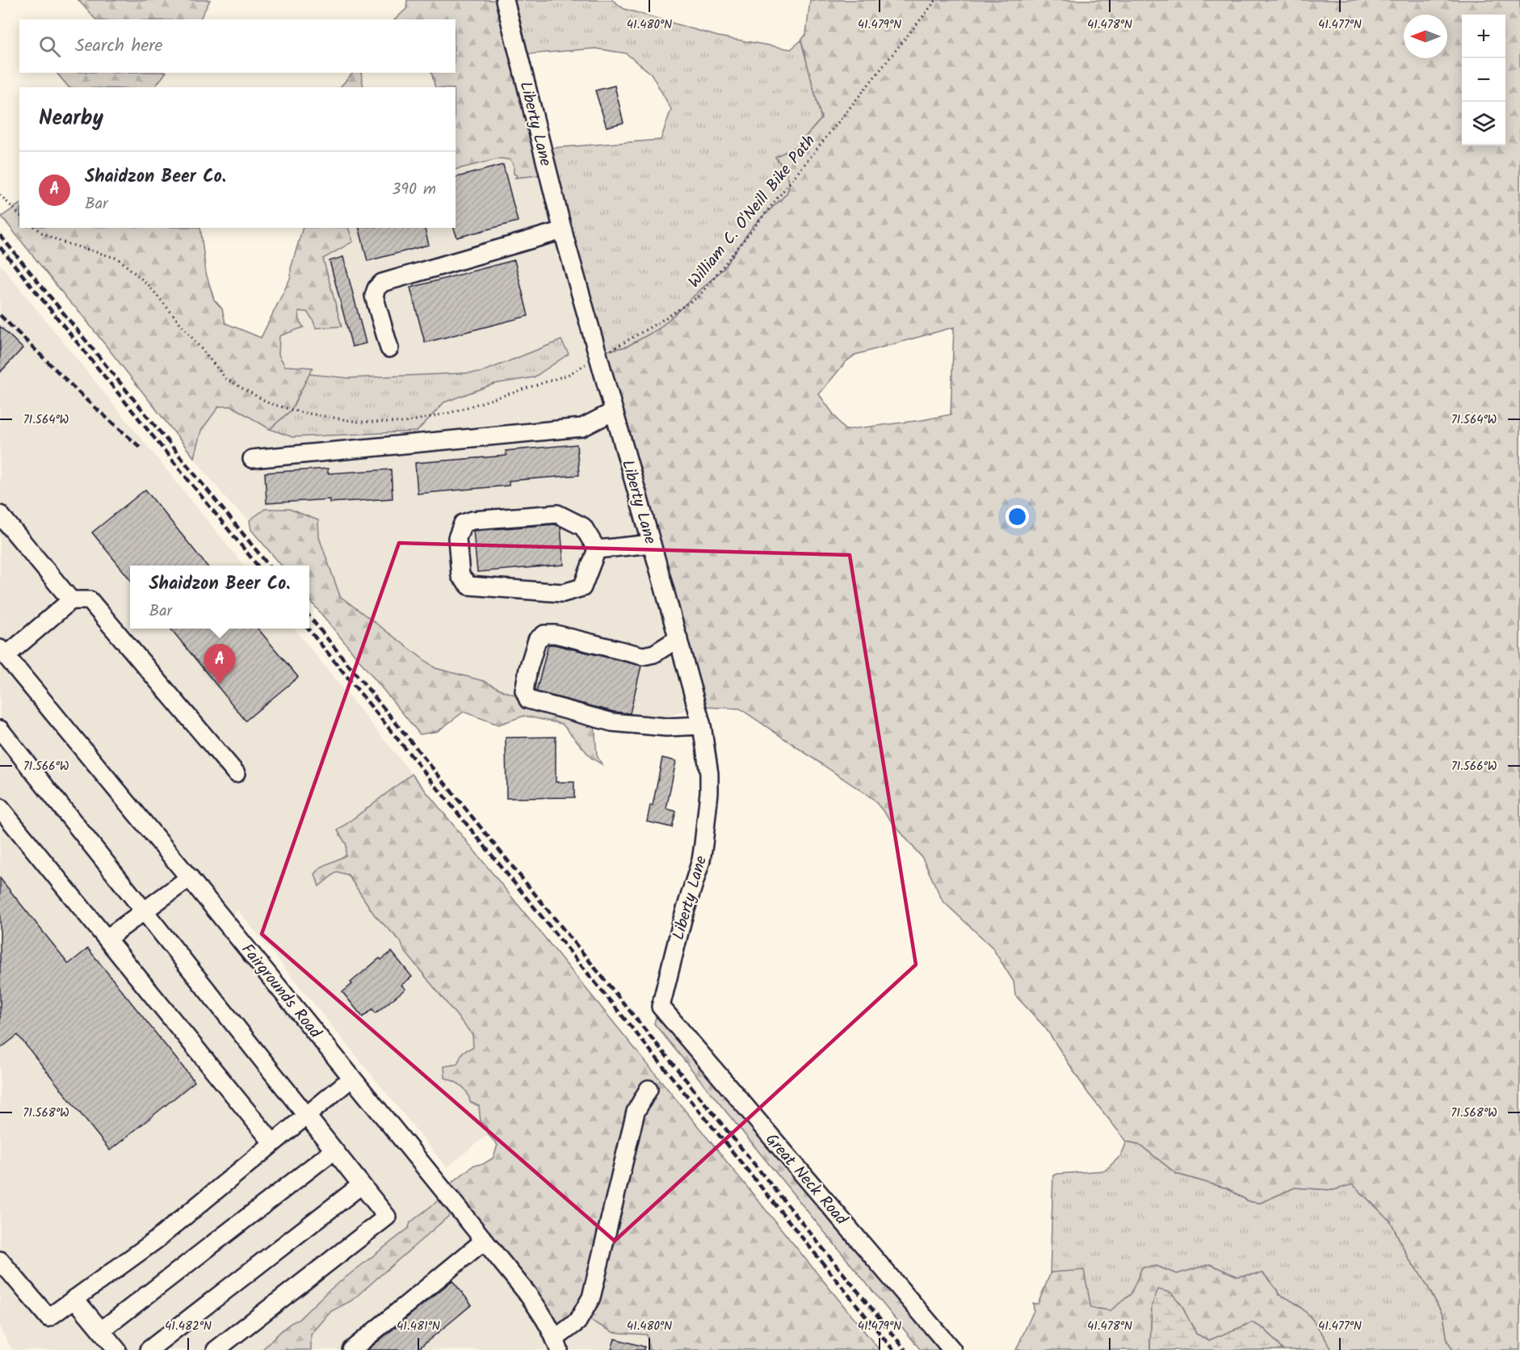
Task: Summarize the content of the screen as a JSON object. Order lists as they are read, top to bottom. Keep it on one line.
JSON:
{"streets":{"street":["Liberty Lane","Fairgrounds Road","Great Neck Road"],"path":["William C. O'Neill Bike Path"]},"crossings":[["Liberty Lane","William C. O'Neill Bike Path"],["Liberty Lane","Great Neck Road"]],"north":"left","page":{"map_buttons":["+","−"],"search":"Search here","heading":"Nearby","list":[{"mark":"A","name":"Shaidzon Beer Co.","note":"Bar","value":"390 m"}],"popup":["Shaidzon Beer Co.","Bar"],"pins":"A"},"coordinates":["41.480°N","41.479°N","41.478°N","41.477°N","71.564°W","71.566°W","71.568°W","41.482°N","41.481°N"]}
